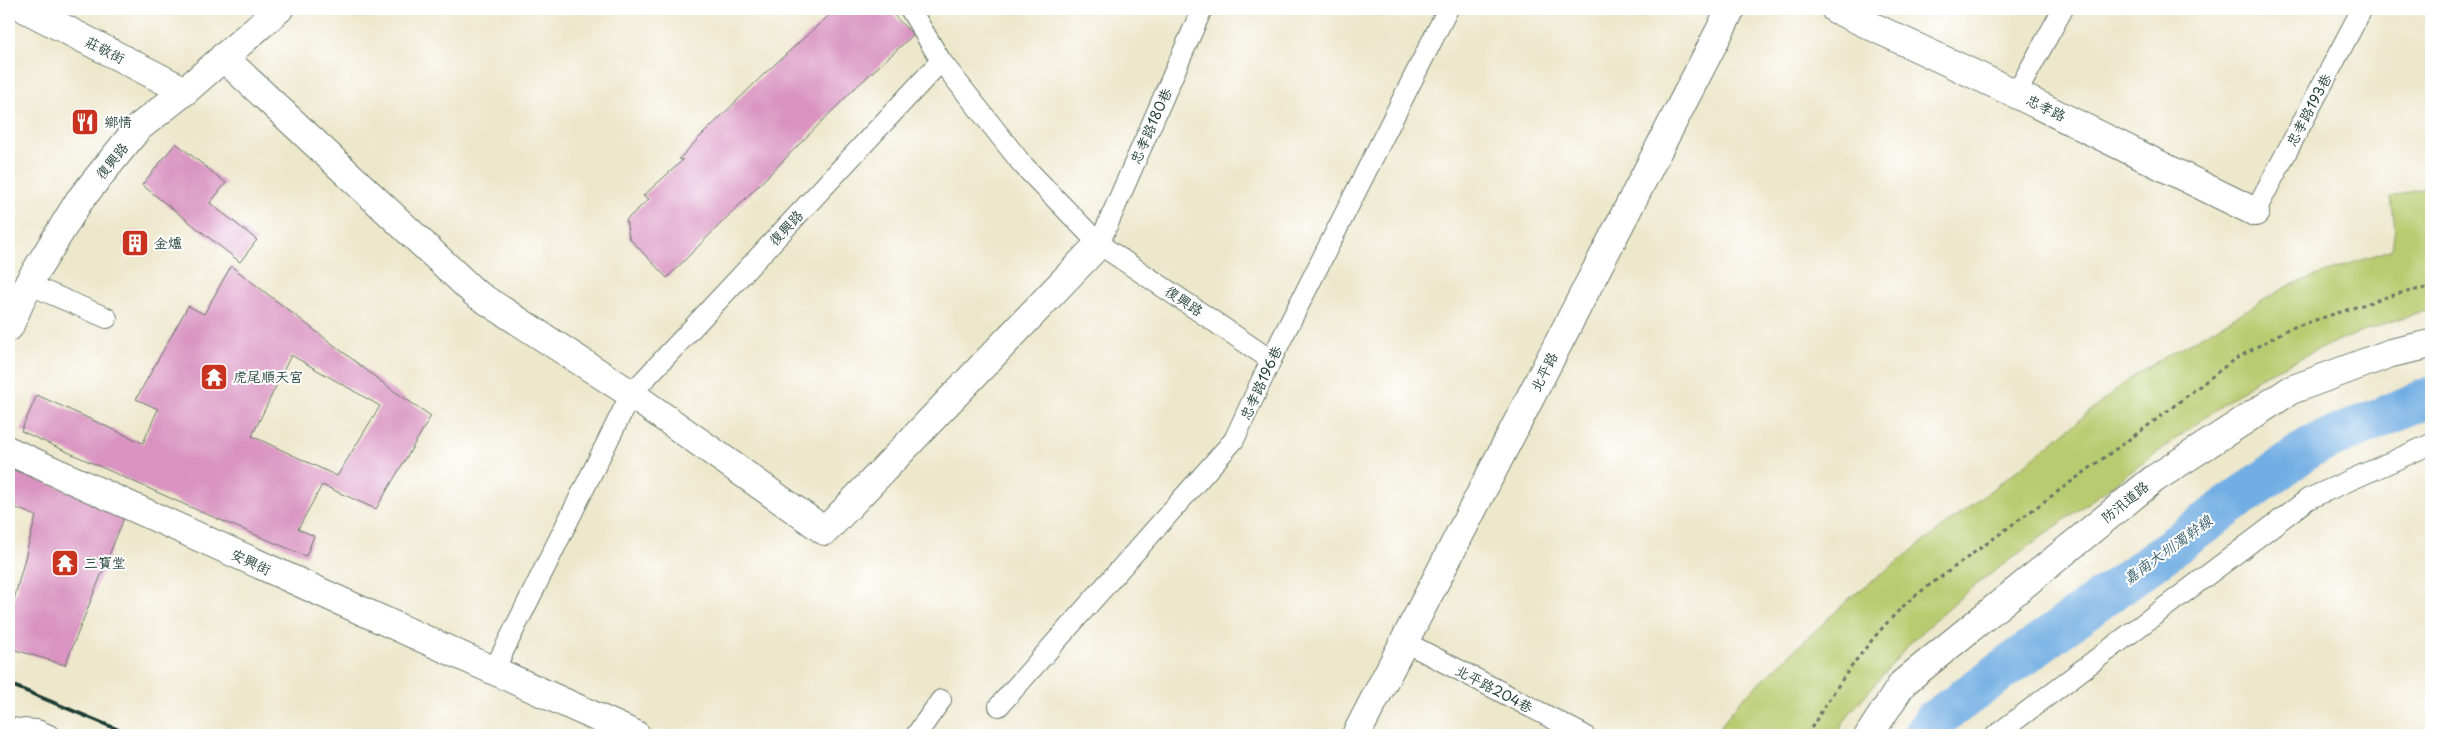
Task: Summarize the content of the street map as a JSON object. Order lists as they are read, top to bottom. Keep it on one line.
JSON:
{"streets":{"street":["莊敬街","忠孝路","復興路","北平路","防汛道路","安興街"],"lane":["忠孝路193巷","忠孝路180巷","忠孝路196巷","北平路204巷"]},"crossings":[["莊敬街","復興路"],["忠孝路","忠孝路193巷"],["忠孝路180巷","復興路"],["復興路","忠孝路196巷"],["北平路","北平路204巷"]],"water":["嘉南大圳濁幹線"],"places":{"restaurant":["鄉情"],"building":["金爐"],"temple":["虎尾順天宮","三寶堂"]}}
